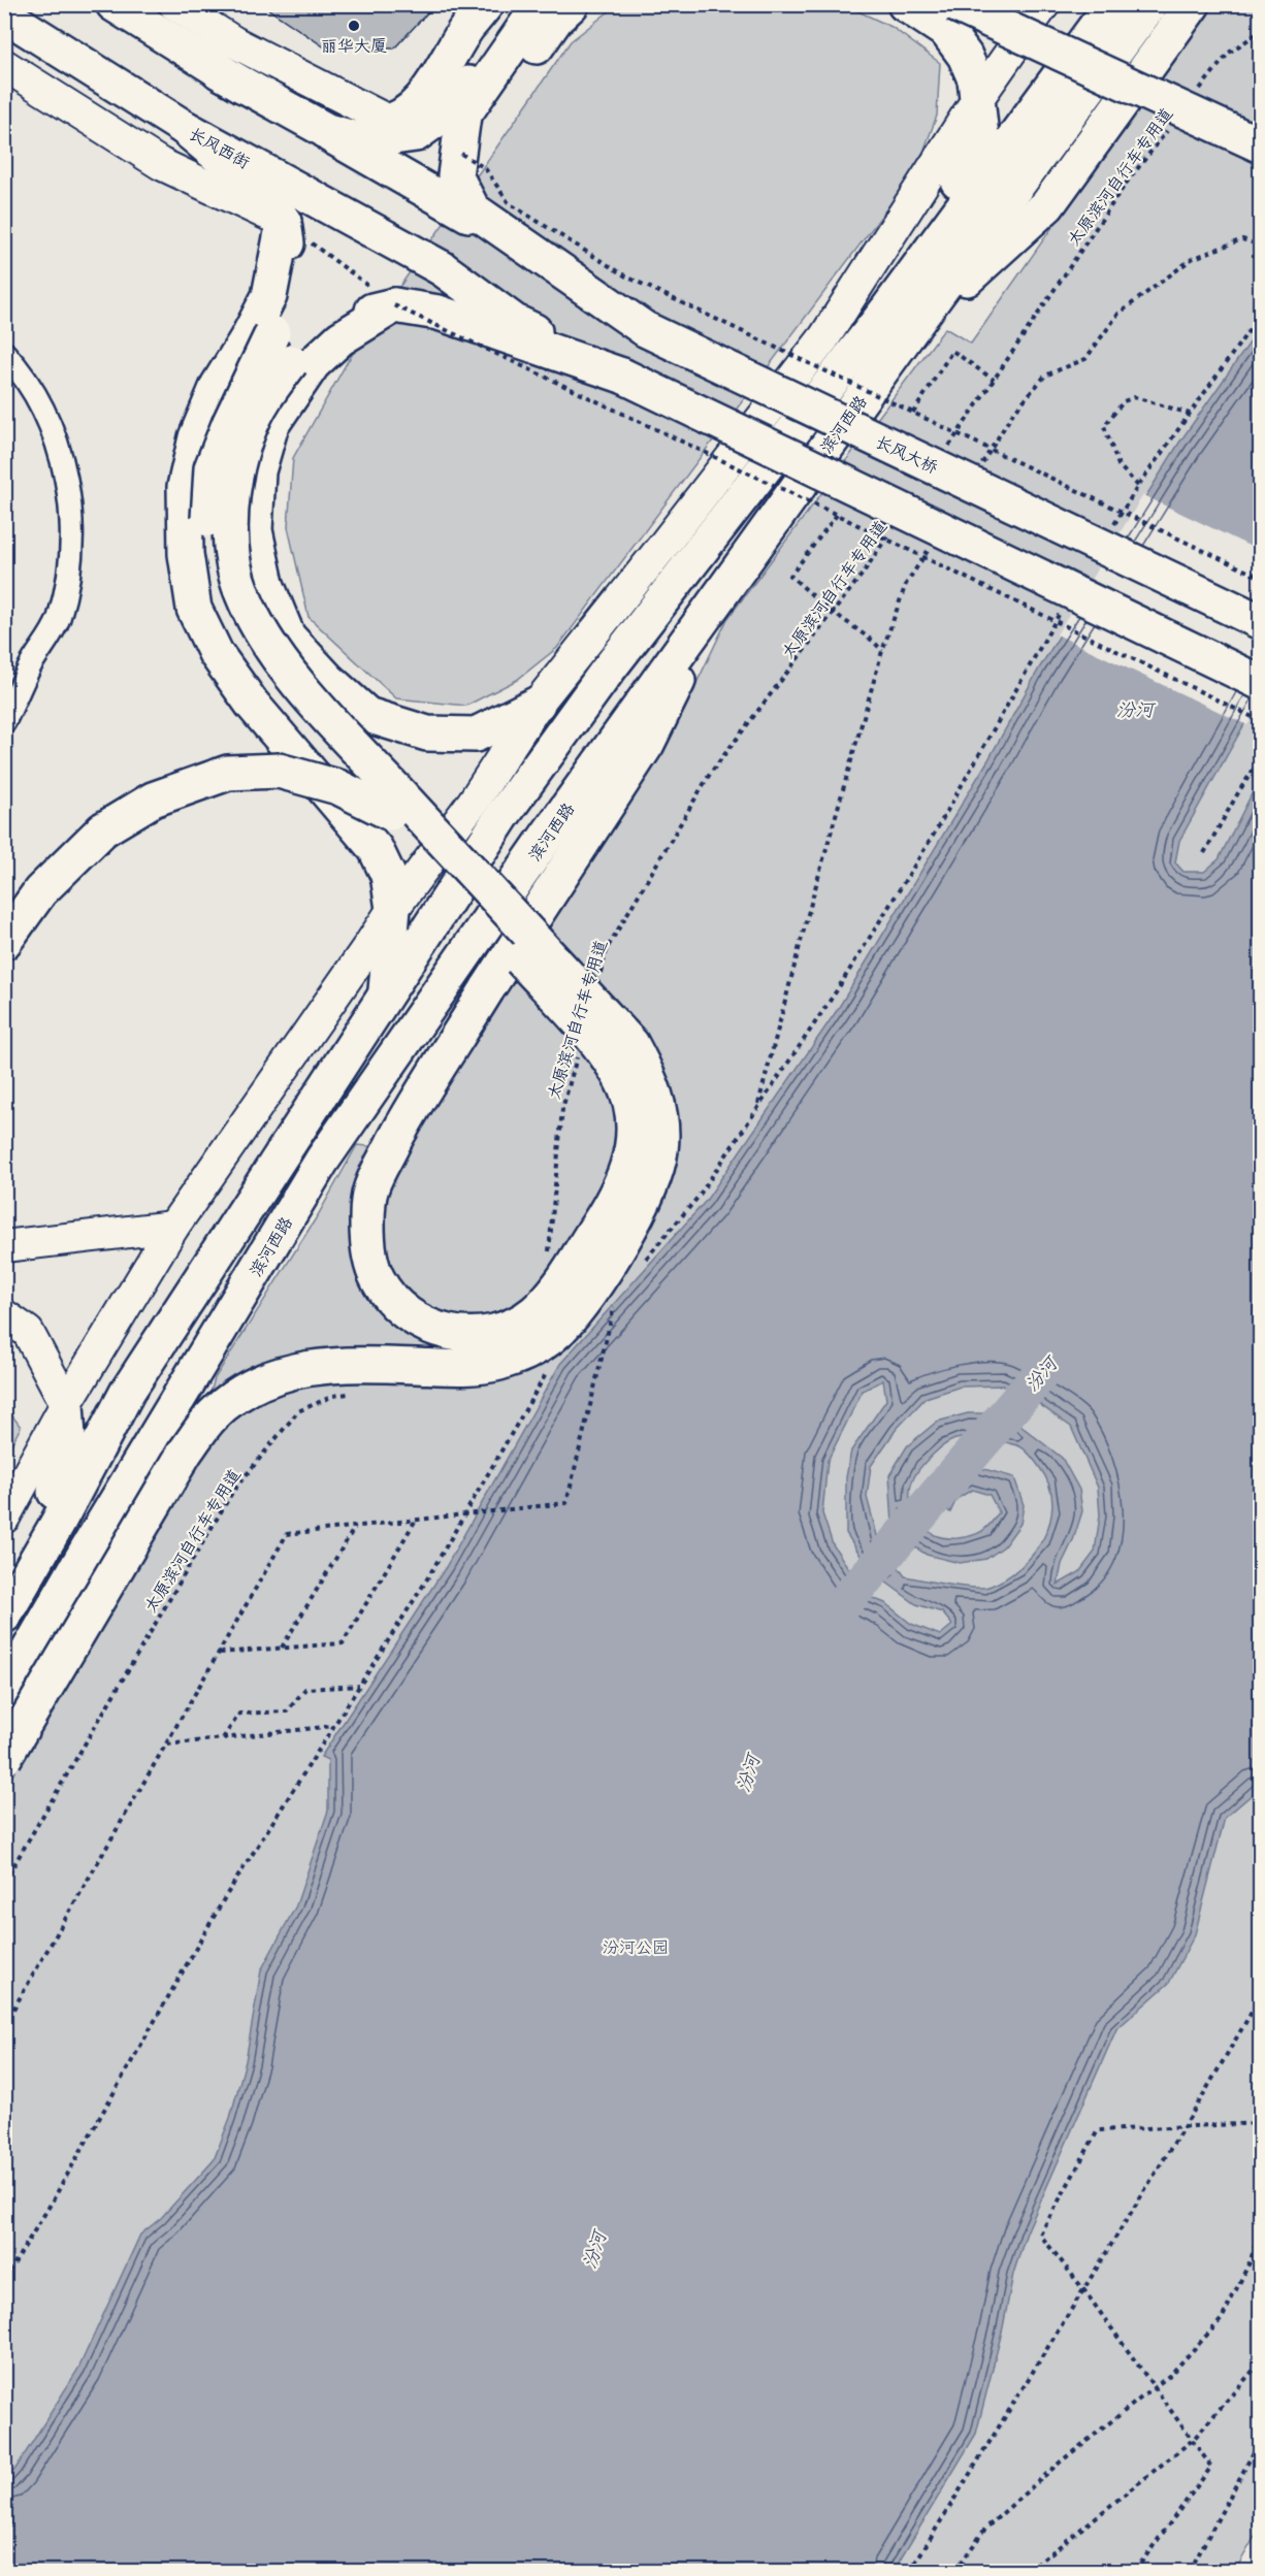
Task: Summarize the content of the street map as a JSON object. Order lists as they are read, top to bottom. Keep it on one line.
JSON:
{"streets":{"main road":["长风西街","滨河西路","长风大桥"],"path":["太原滨河自行车专用道"]},"water":["汾河"],"parks":["汾河公园"],"places":["丽华大厦"]}
